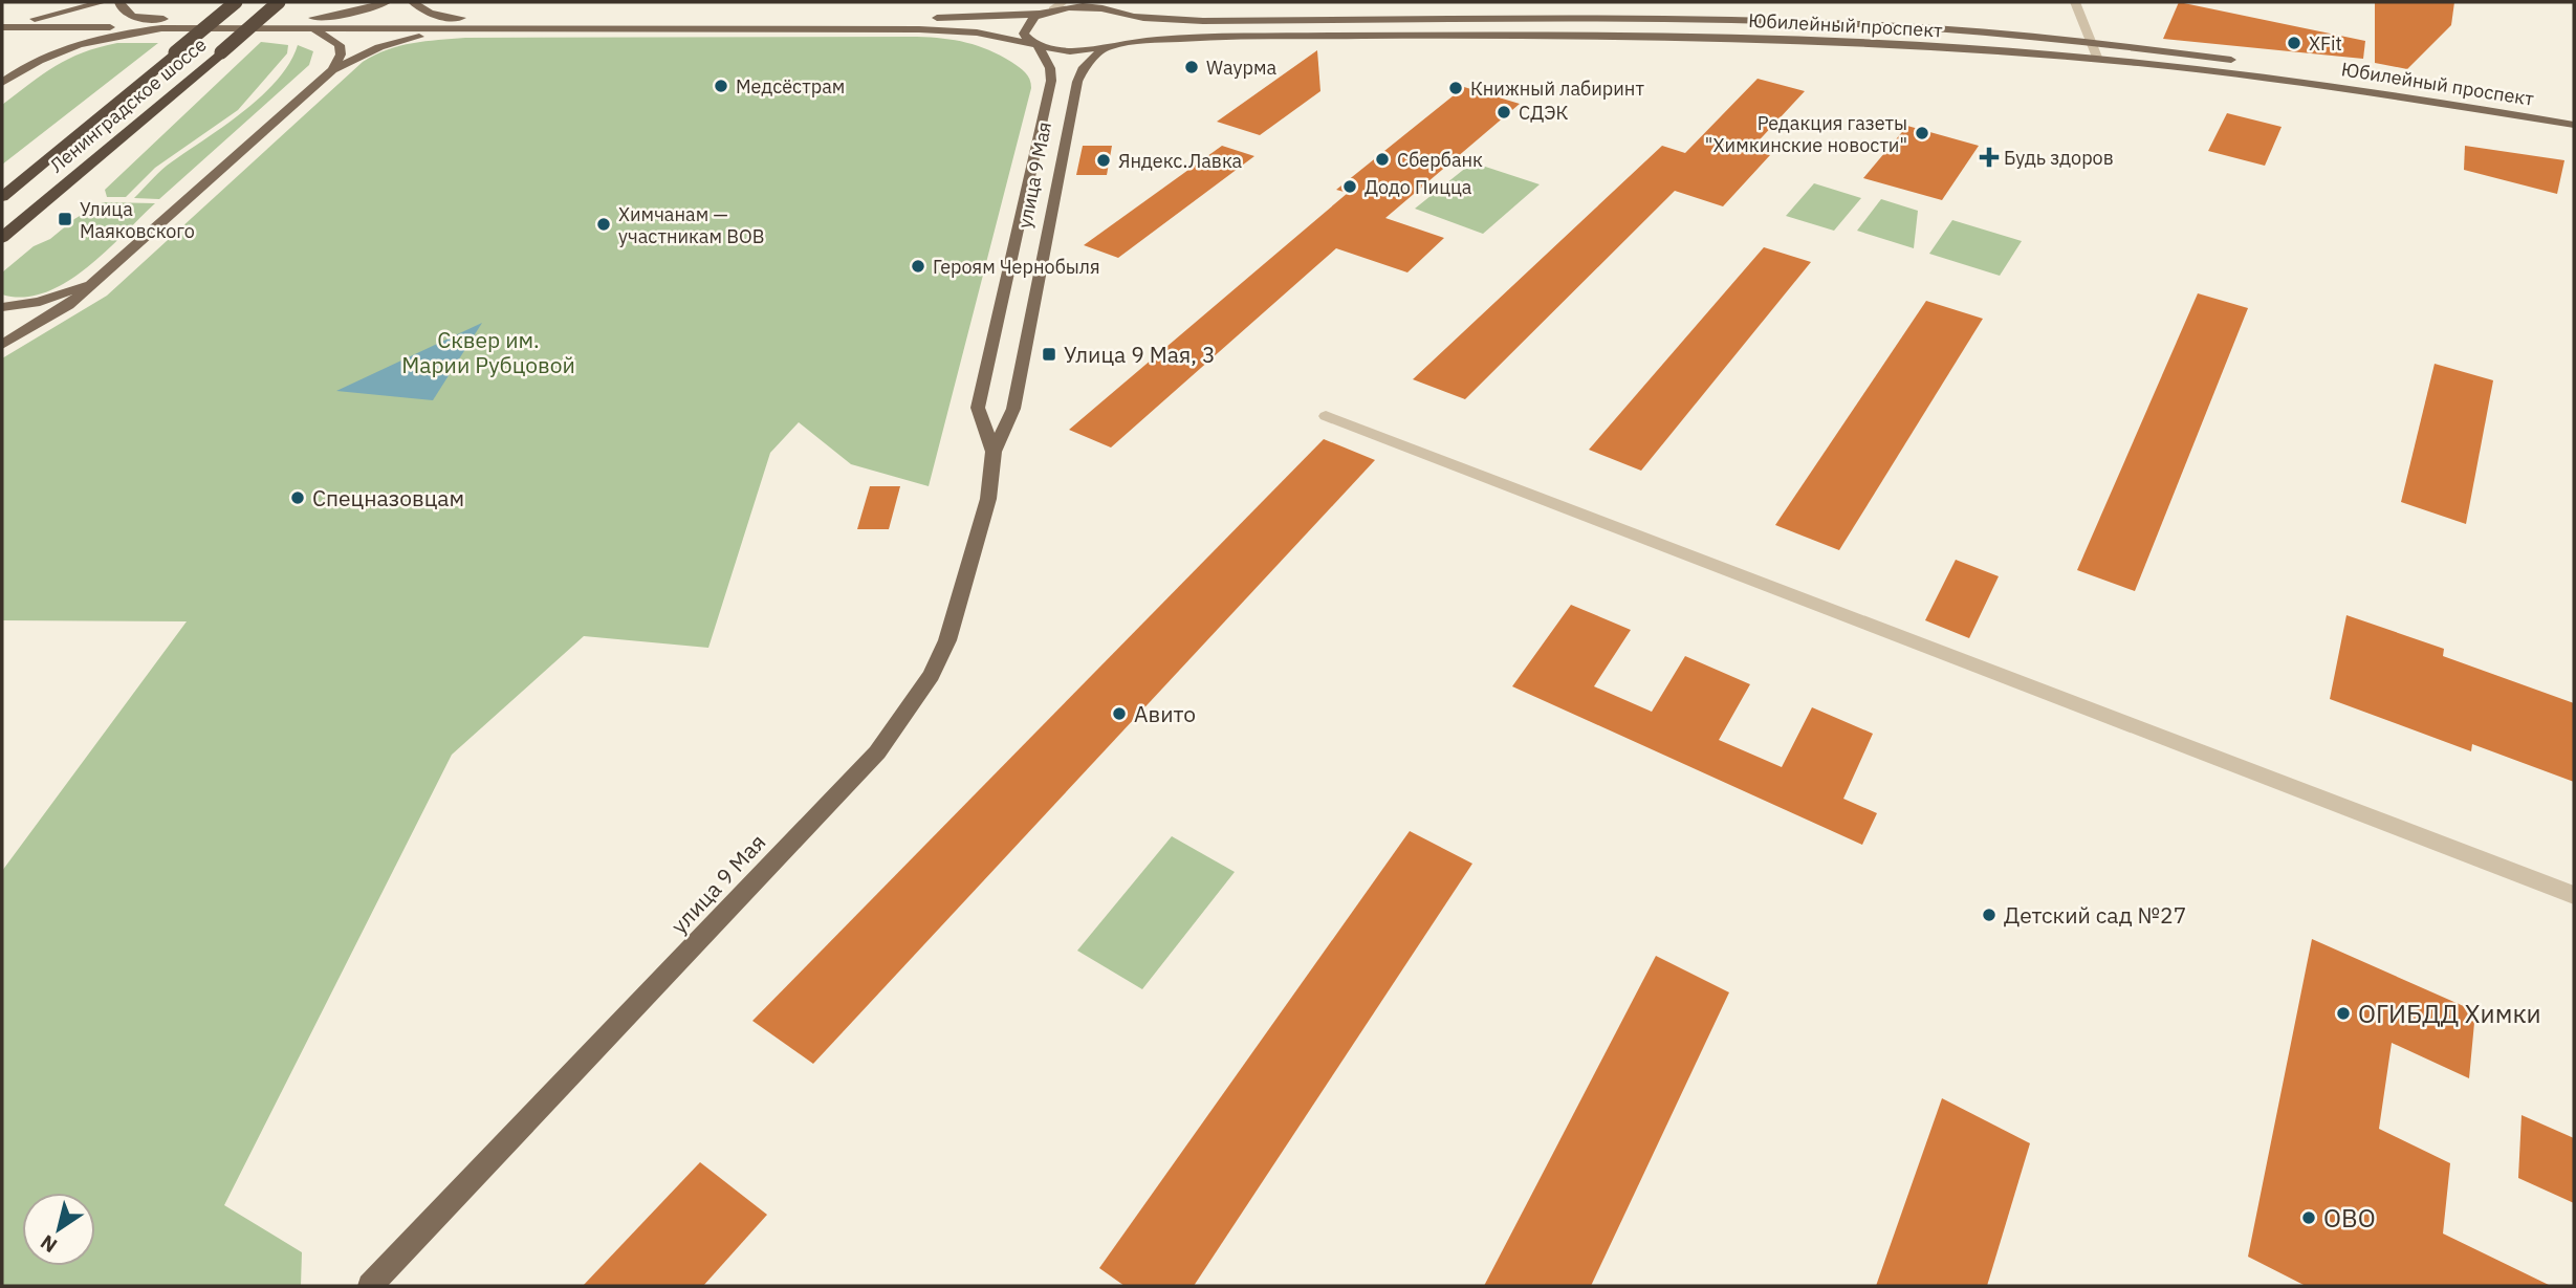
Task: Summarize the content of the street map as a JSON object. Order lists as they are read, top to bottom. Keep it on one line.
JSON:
{"streets":{"highway":["Ленинградское шоссе"],"main road":["Юбилейный проспект","улица 9 Мая"]},"crossings":[["Юбилейный проспект","улица 9 Мая"]],"parks":["Сквер им. Марии Рубцовой"],"places":{"other":["XFit","Wаурма","Медсёстрам","Книжный лабиринт","СДЭК","Редакция газеты \"Химкинские новости\"","Сбербанк","Яндекс.Лавка","Додо Пицца","Химчанам — участникам ВОВ","Героям Чернобыля","Спецназовцам","Авито","Детский сад №27","ОГИБДД Химки","ОВО"],"health":["Будь здоров"],"transit":["Улица Маяковского","Улица 9 Мая, 3"]},"north":"bottom left"}
